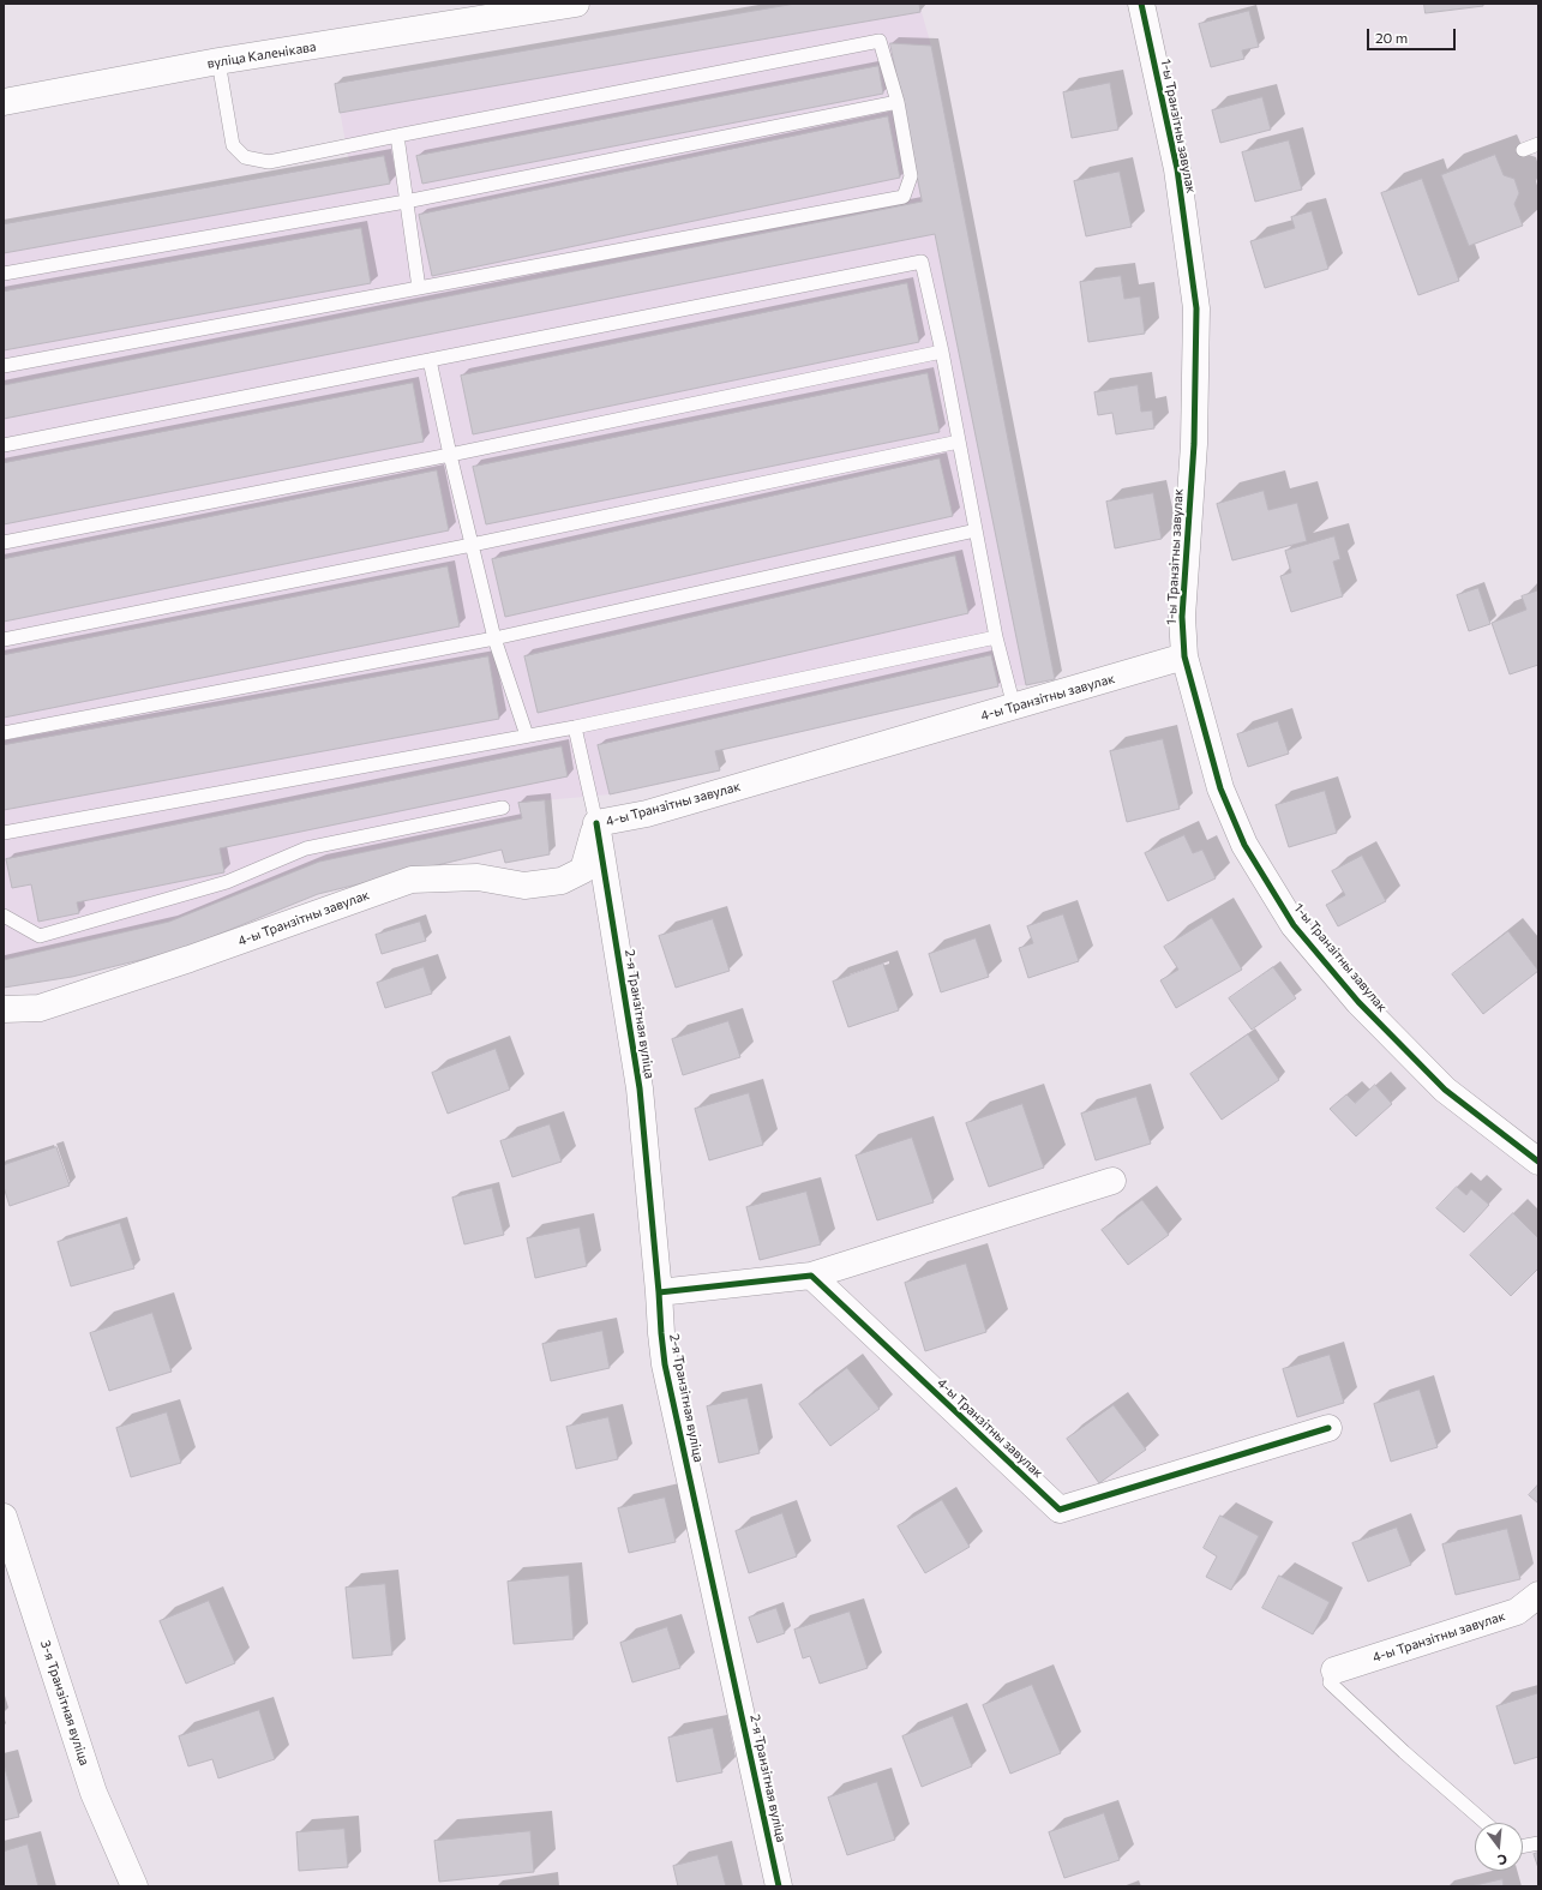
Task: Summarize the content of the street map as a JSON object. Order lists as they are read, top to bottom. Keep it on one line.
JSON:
{"streets":{"street":["вуліца Каленікава","1-ы Транзітны завулак","4-ы Транзітны завулак","2-я Транзітная вуліца","3-я Транзітная вуліца"]},"crossings":[["1-ы Транзітны завулак","4-ы Транзітны завулак"],["4-ы Транзітны завулак","2-я Транзітная вуліца"]],"scale_bar":"20 m","north":"bottom"}
